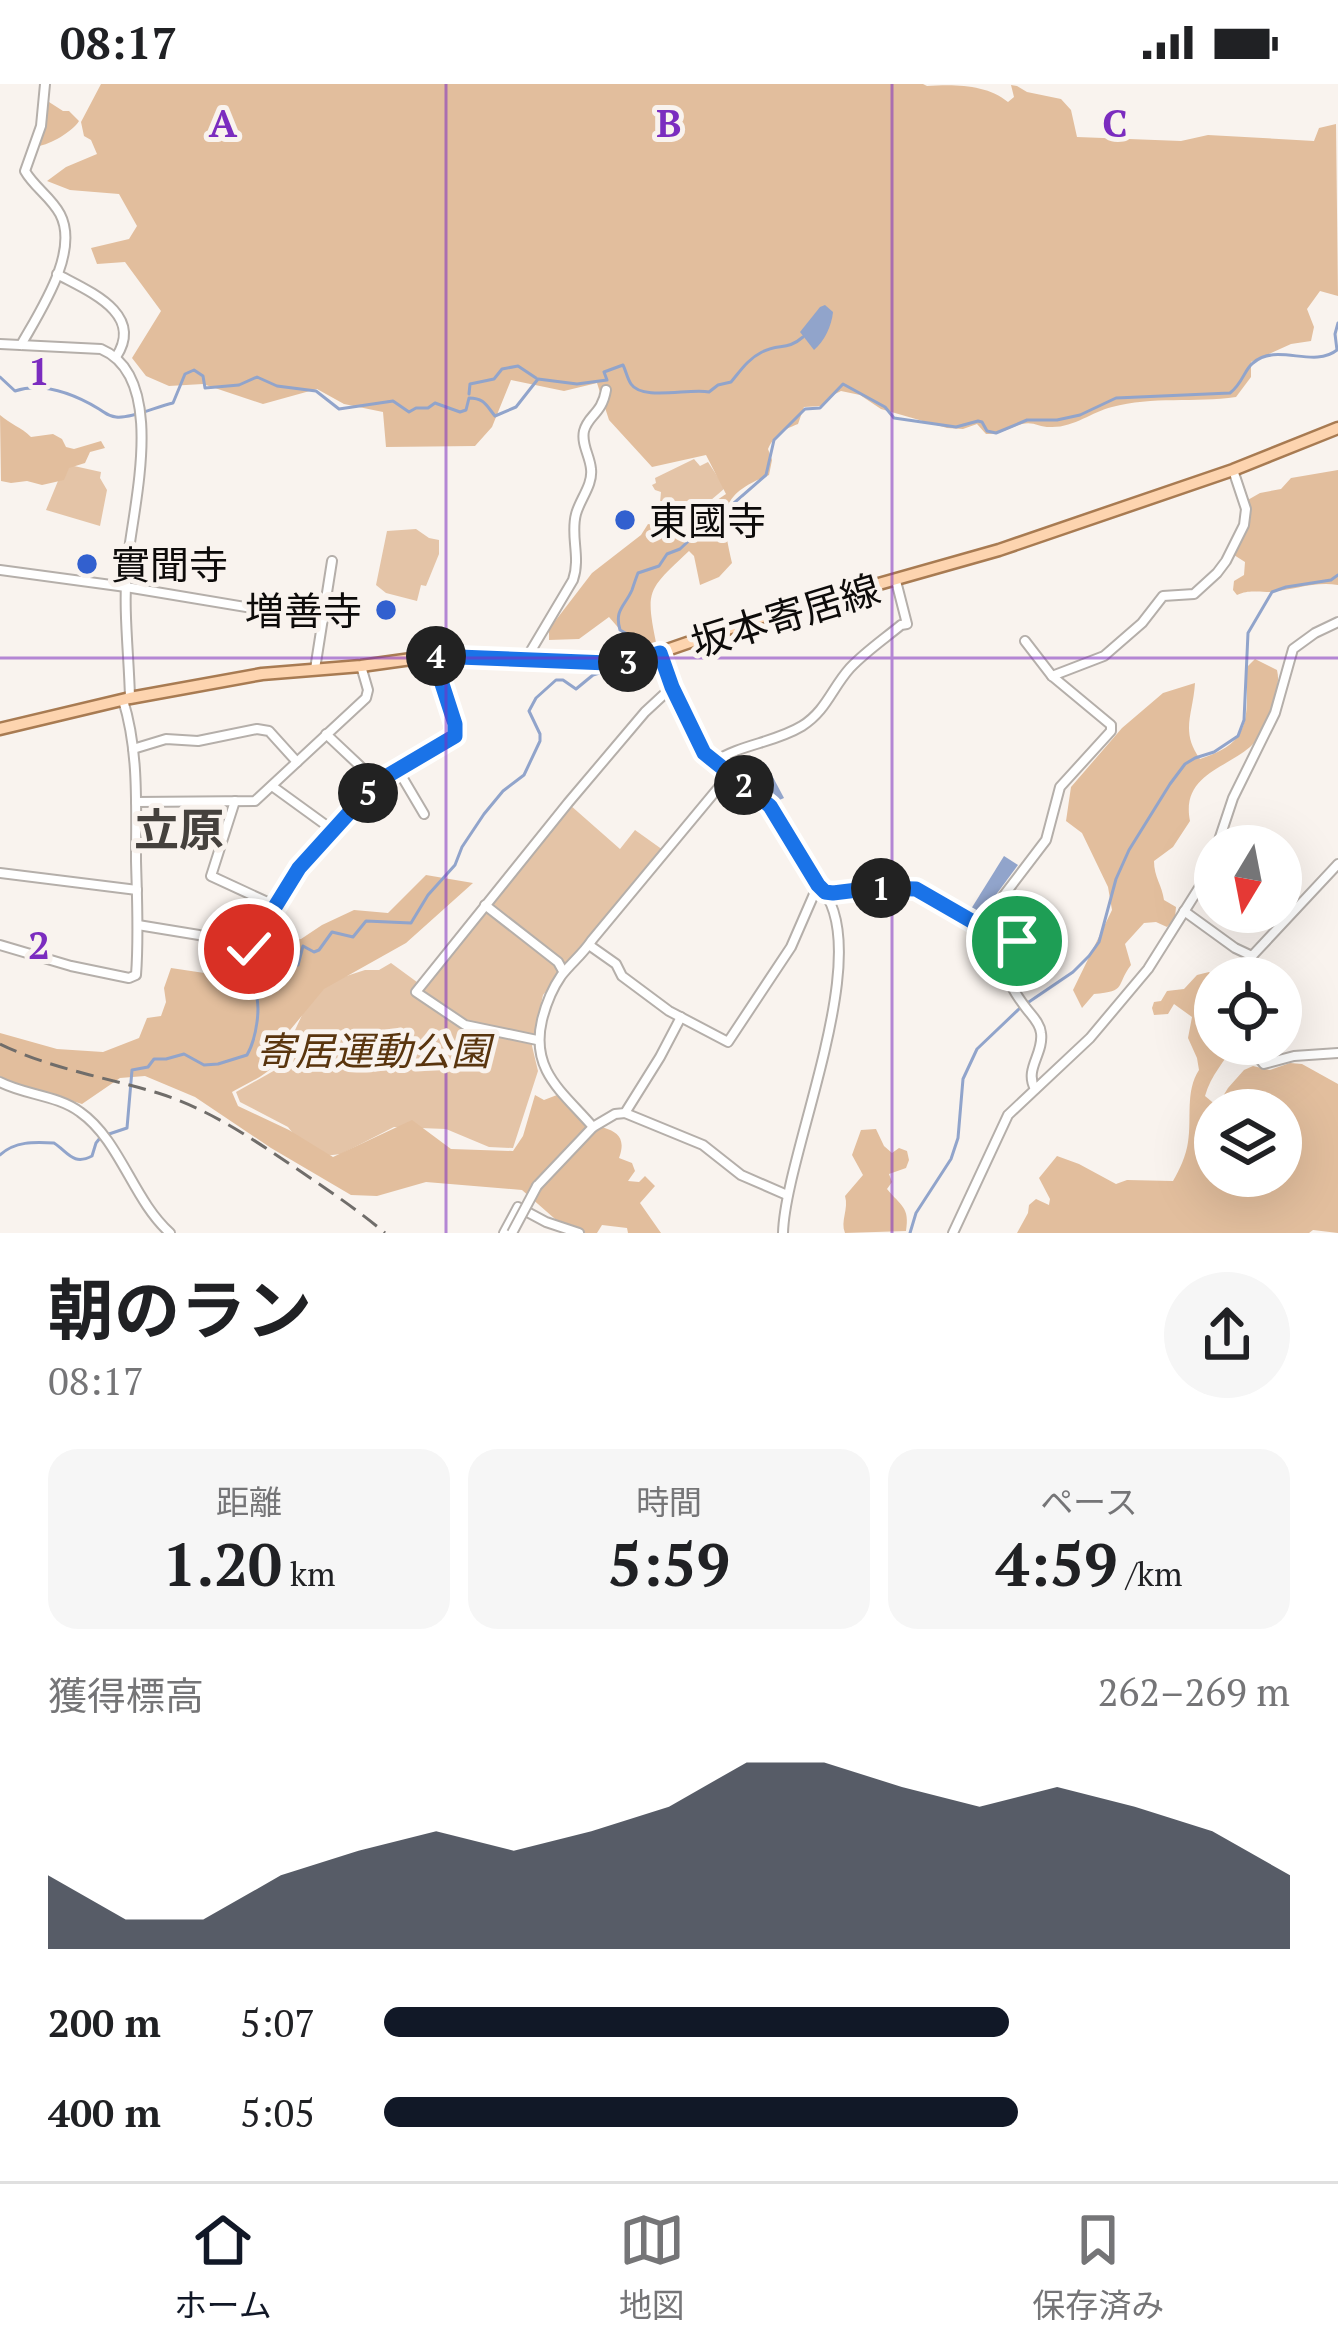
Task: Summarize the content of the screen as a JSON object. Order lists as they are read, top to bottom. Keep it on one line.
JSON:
{"streets":{"main road":["坂本寄居線"]},"districts":["立原"],"parks":["寄居運動公園"],"places":["東國寺","實聞寺","増善寺"],"north":"bottom","page":{"status":"08:17","pins":["4","3","2","5","1"],"heading":["朝のラン","08:17"],"stats":[["距離","1.20 km"],["時間","5:59"],["ペース","4:59 /km"]],"chart":["獲得標高","262–269 m"],"list":[{"name":"200 m","note":"5:07"},{"name":"400 m","note":"5:05"}],"tabs":["ホーム","地図","保存済み"]},"grid":{"columns":["A","B","C"],"rows":["1","2"]}}
